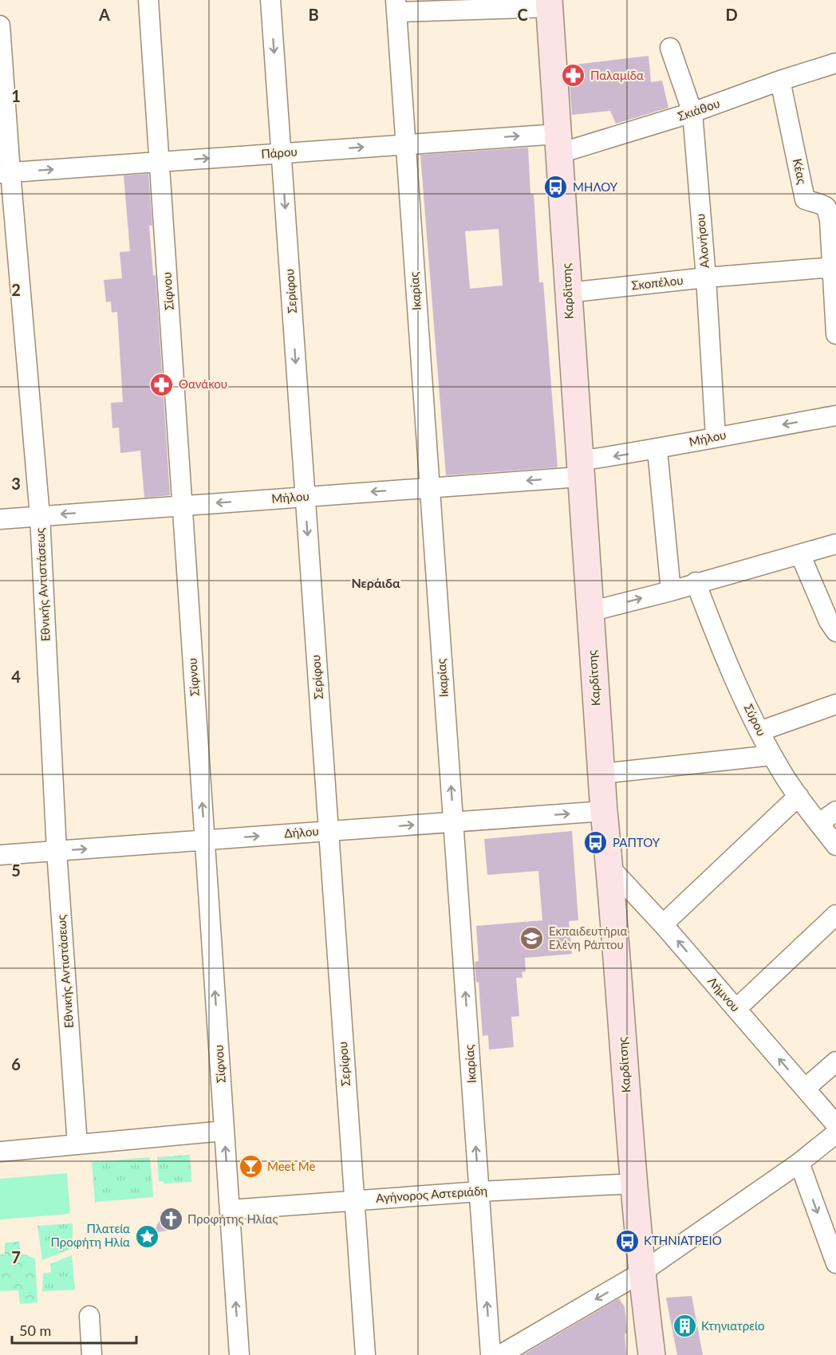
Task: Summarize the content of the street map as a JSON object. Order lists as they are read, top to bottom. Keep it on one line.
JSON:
{"streets":{"main road":["Καρδίτσης"],"street":["Σκιάθου","Πάρου","Κέας","Αλονήσου","Σκοπέλου","Σίφνου","Σερίφου","Ικαρίας","Μήλου","Εθνικής Αντιστάσεως","Σύρου","Δήλου","Λήμνου","Αγήνορος Αστεριάδη"]},"crossings":[["Σκιάθου","Πάρου"],["Σκιάθου","Κέας"],["Σκιάθου","Αλονήσου"],["Σκιάθου","Καρδίτσης"],["Πάρου","Σίφνου"],["Πάρου","Σερίφου"],["Πάρου","Ικαρίας"],["Πάρου","Καρδίτσης"],["Πάρου","Εθνικής Αντιστάσεως"],["Κέας","Σκοπέλου"],["Αλονήσου","Σκοπέλου"],["Αλονήσου","Μήλου"],["Σκοπέλου","Καρδίτσης"],["Σίφνου","Μήλου"],["Σίφνου","Δήλου"],["Σίφνου","Αγήνορος Αστεριάδη"],["Σερίφου","Μήλου"],["Σερίφου","Δήλου"],["Σερίφου","Αγήνορος Αστεριάδη"],["Ικαρίας","Μήλου"],["Ικαρίας","Δήλου"],["Ικαρίας","Αγήνορος Αστεριάδη"],["Καρδίτσης","Μήλου"],["Καρδίτσης","Δήλου"],["Καρδίτσης","Λήμνου"],["Καρδίτσης","Αγήνορος Αστεριάδη"],["Μήλου","Εθνικής Αντιστάσεως"],["Εθνικής Αντιστάσεως","Δήλου"]],"one_way":["Πάρου","Σίφνου","Σερίφου","Ικαρίας","Μήλου","Δήλου","Λήμνου"],"districts":["Νεράιδα"],"places":{"pharmacy":["Παλαμίδα","Θανάκου"],"bus stop":["ΜΗΛΟΥ","ΡΑΠΤΟΥ","ΚΤΗΝΙΑΤΡΕΙΟ"],"school or university":["Εκπαιδευτήρια Ελένη Ράπτου"],"bar":["Meet Me"],"church":["Προφήτης Ηλίας"],"place":["Πλατεία Προφήτη Ηλία"],"building":["Κτηνιατρείο"]},"scale_bar":"50 m","grid":{"columns":["A","B","C","D"],"rows":["1","2","3","4","5","6","7"]}}
